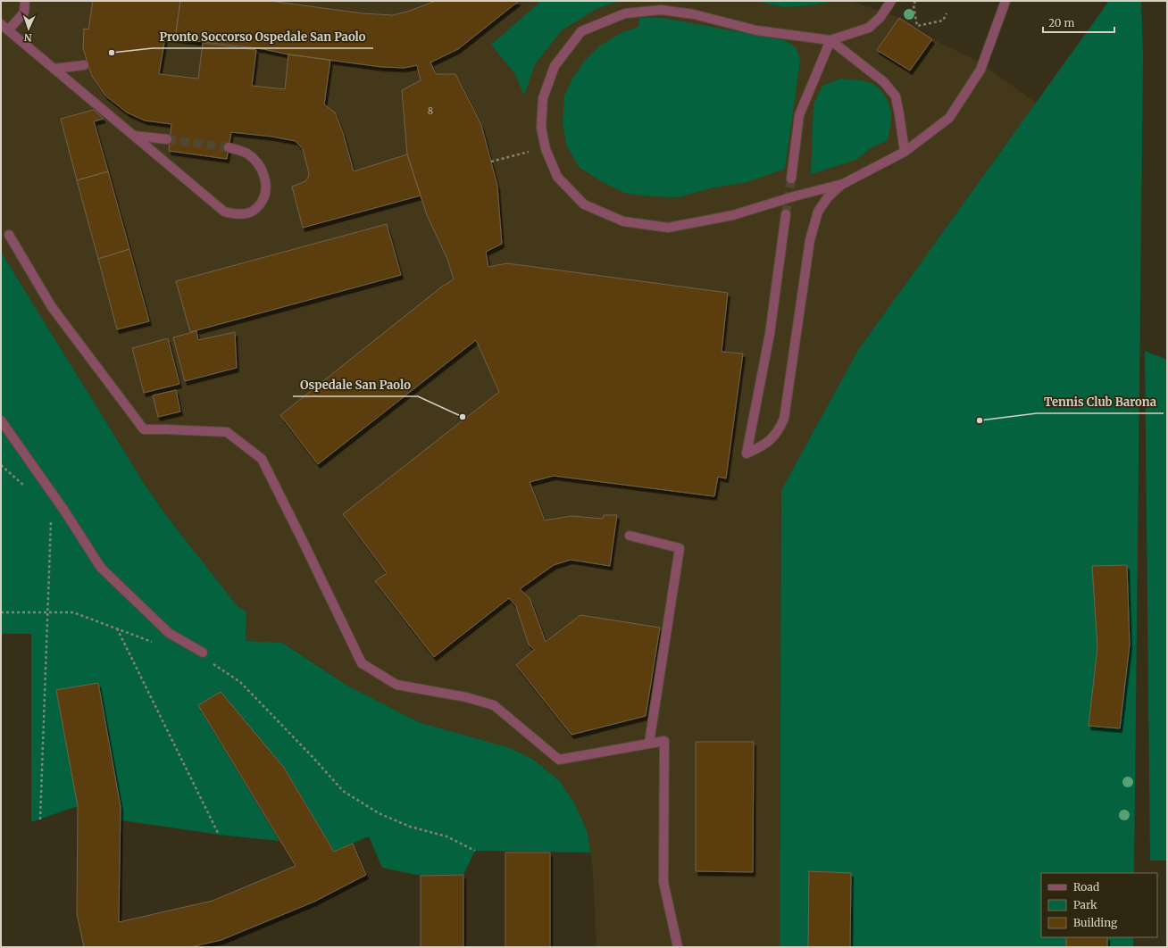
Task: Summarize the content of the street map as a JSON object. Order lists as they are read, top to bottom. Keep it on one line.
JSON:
{"places":["Pronto Soccorso Ospedale San Paolo","Ospedale San Paolo","Tennis Club Barona"],"house_numbers":["8"],"legend":["Road","Park","Building"],"scale_bar":"20 m","north":"bottom"}
